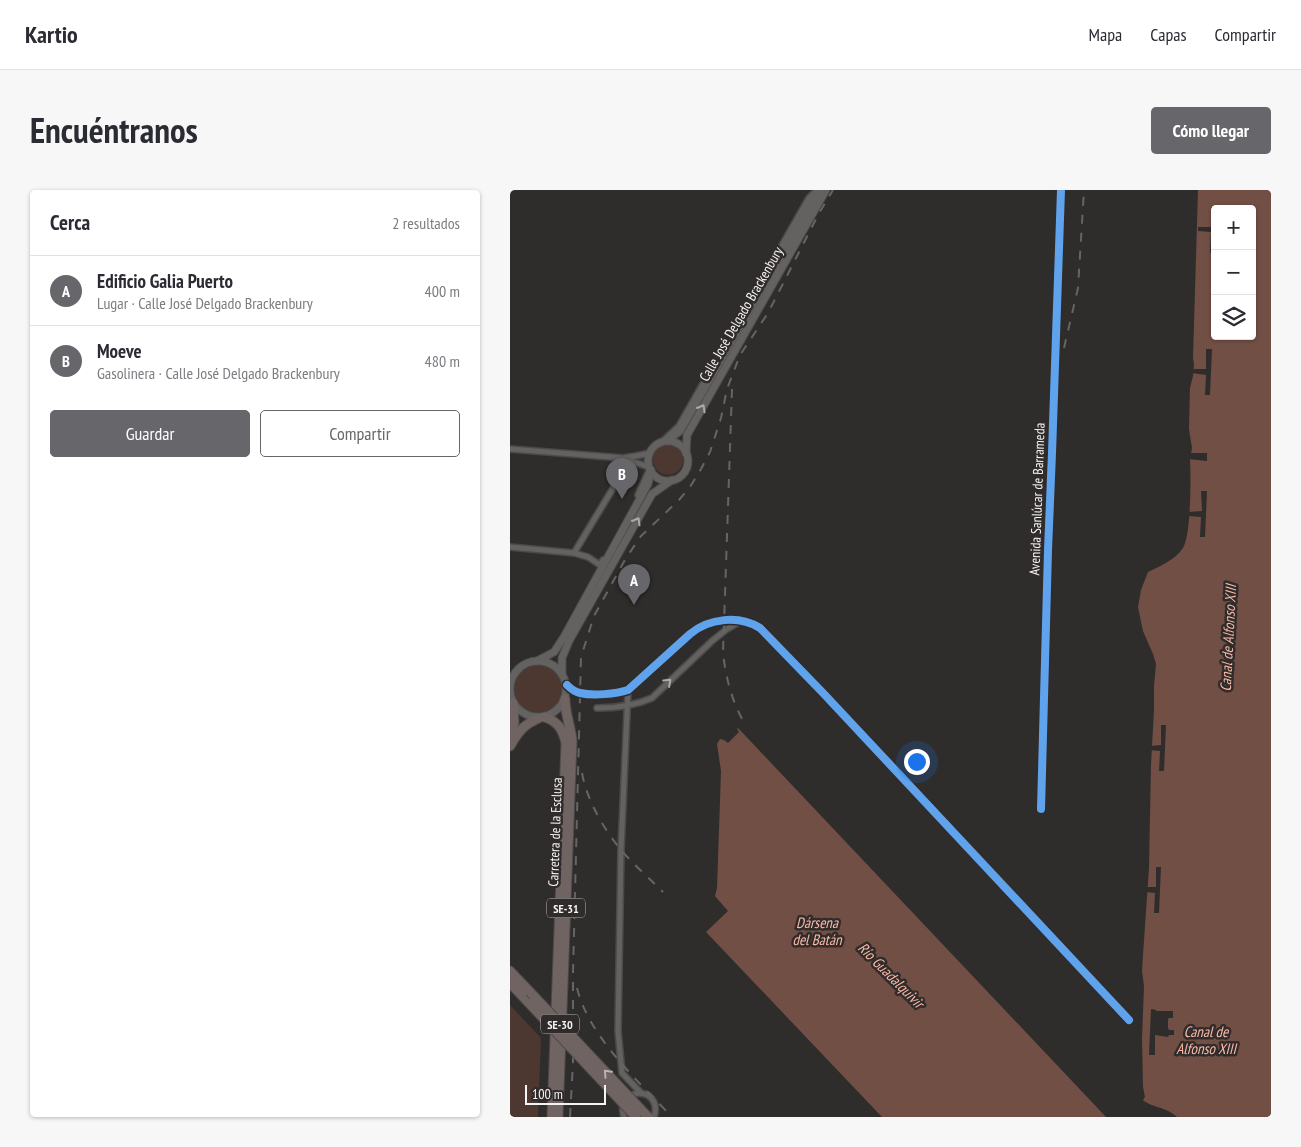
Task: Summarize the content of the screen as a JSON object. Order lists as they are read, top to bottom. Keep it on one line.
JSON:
{"streets":{"highway":["Carretera de la Esclusa","SE-31","SE-30"],"main road":["Calle José Delgado Brackenbury"],"street":["Avenida Sanlúcar de Barrameda"]},"water":["Canal de Alfonso XIII","Dársena del Batán","Río Guadalquivir"],"scale_bar":"100 m","page":{"header":"Kartio","nav":["Mapa","Capas","Compartir"],"title":"Encuéntranos","buttons":["Cómo llegar",["Guardar","Compartir"]],"heading":["Cerca","2 resultados"],"map_buttons":["+","−"],"list":[{"mark":"A","name":"Edificio Galia Puerto","note":"Lugar · Calle José Delgado Brackenbury","value":"400 m"},{"mark":"B","name":"Moeve","note":"Gasolinera · Calle José Delgado Brackenbury","value":"480 m"}],"pins":["B","A"],"scale":"100 m"}}
